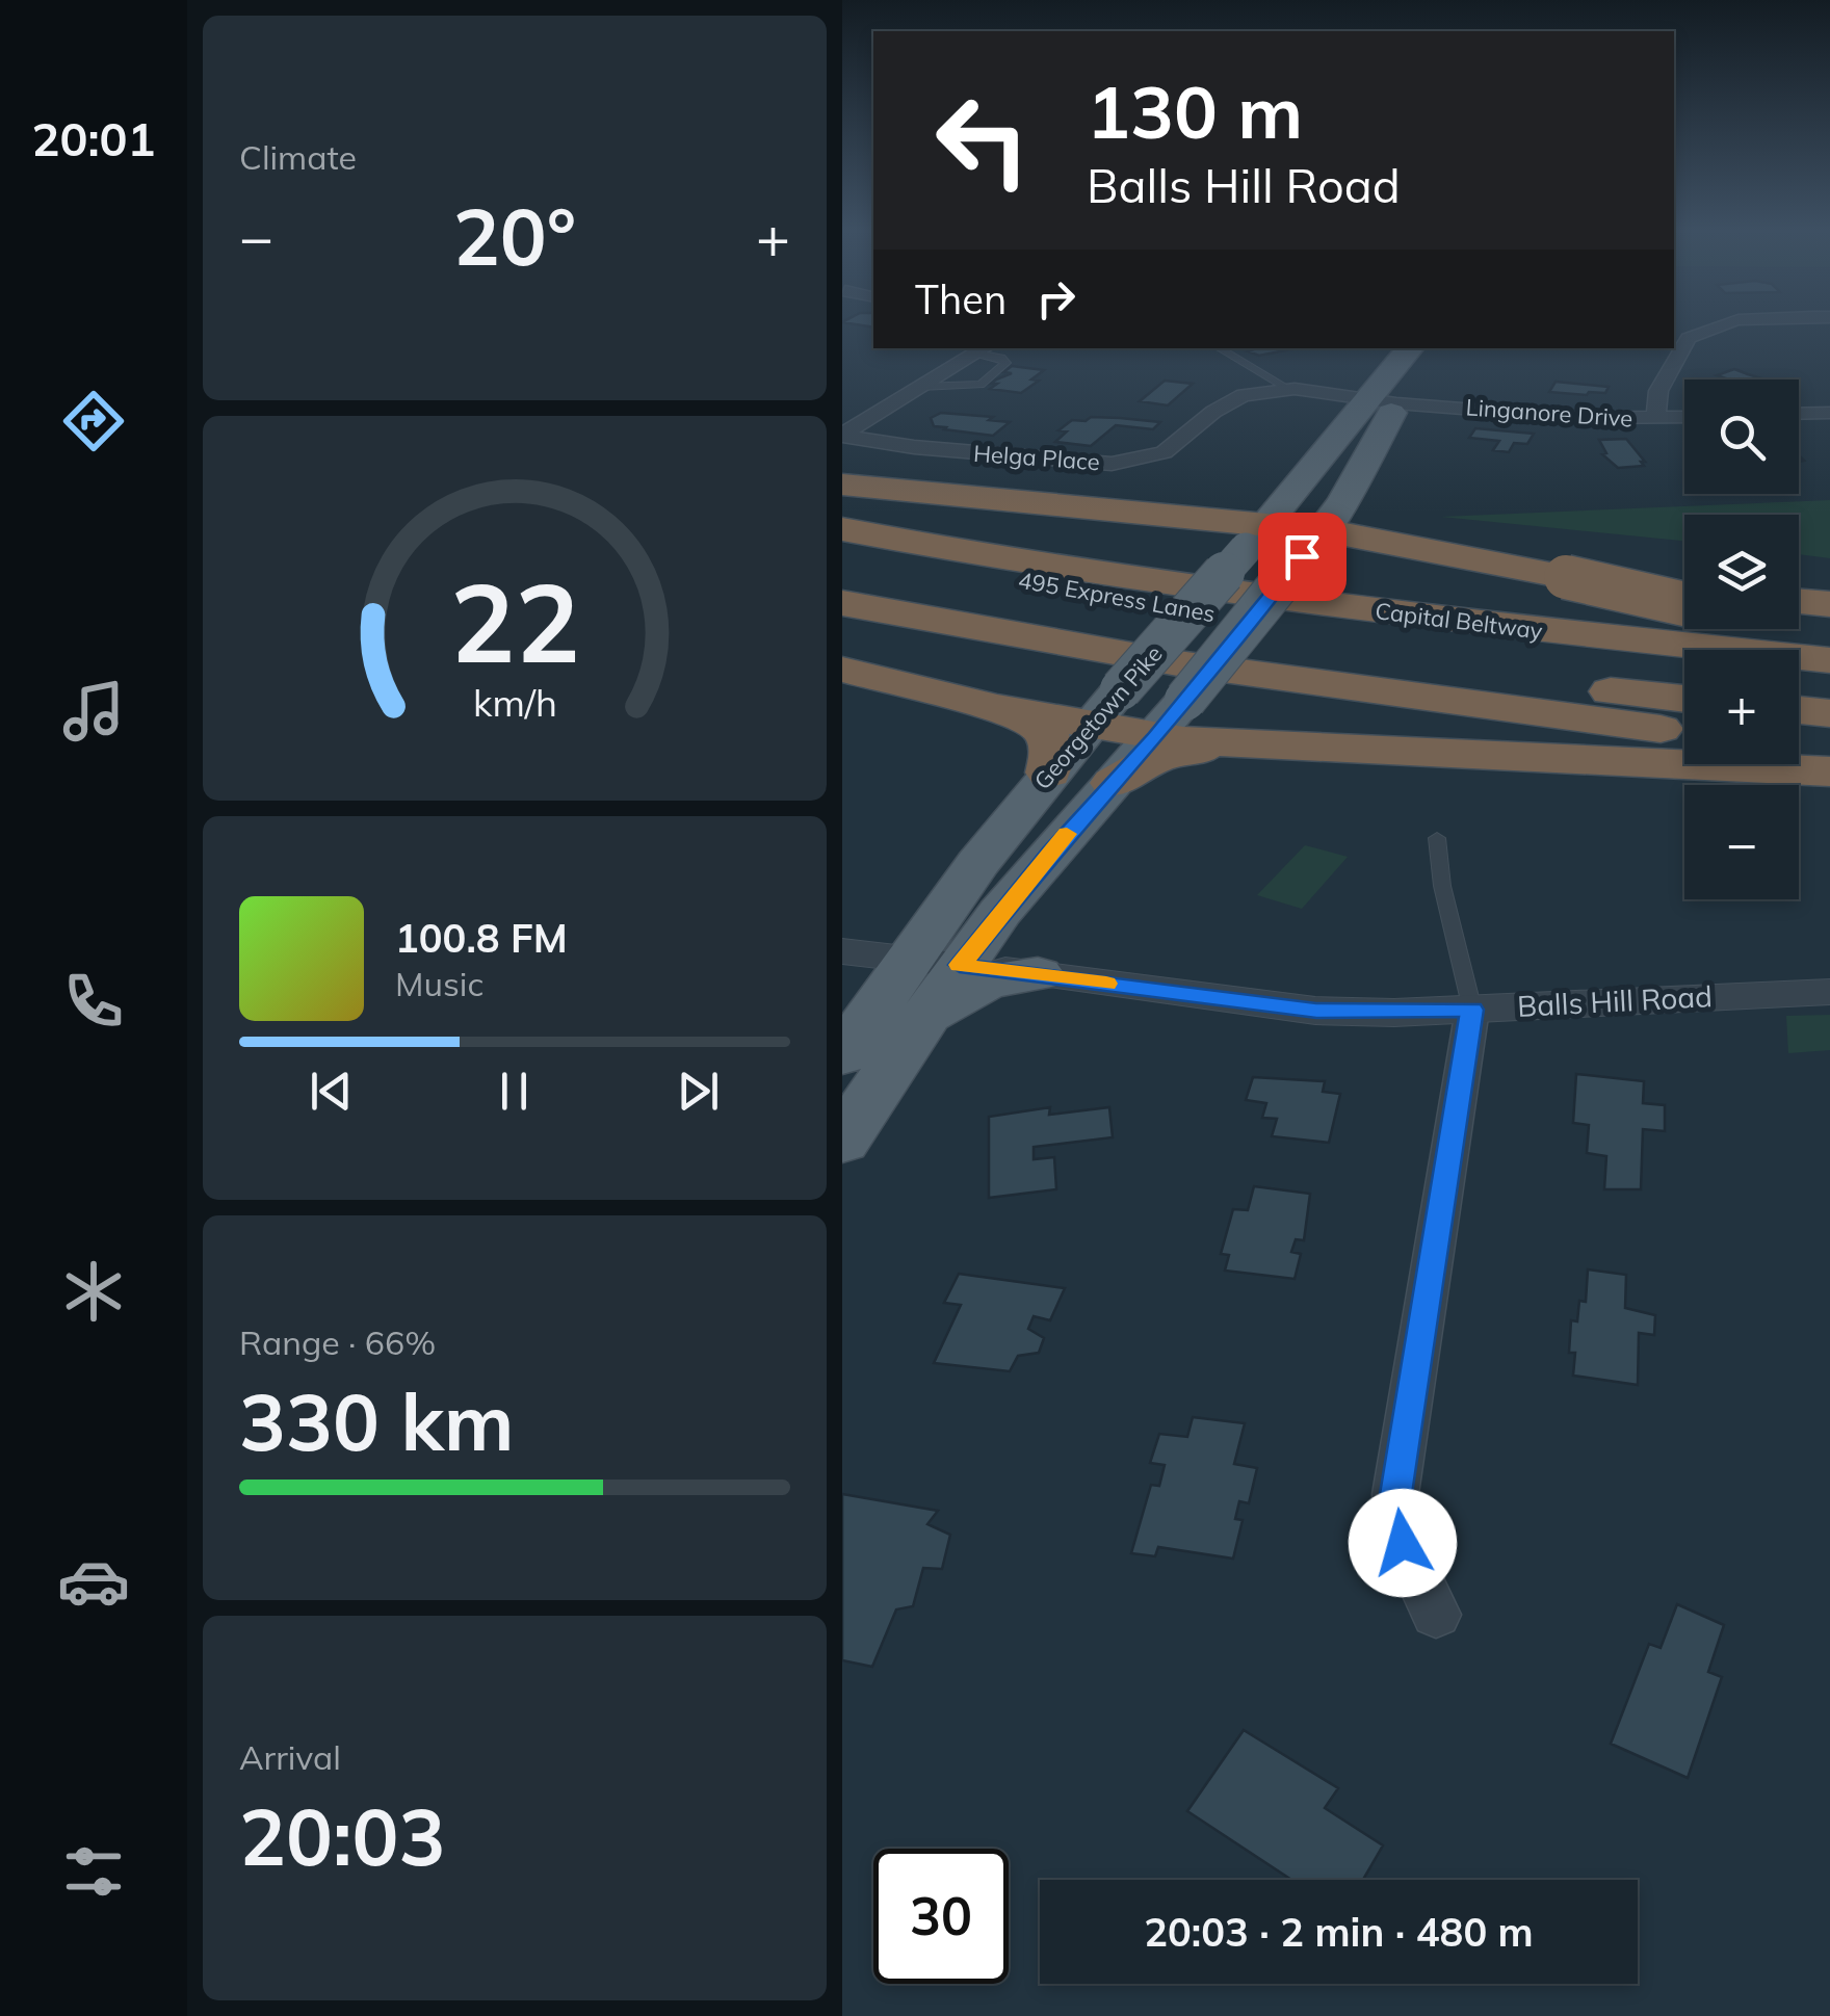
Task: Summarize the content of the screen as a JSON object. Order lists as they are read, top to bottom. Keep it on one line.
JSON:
{"streets":{"highway":["495 Express Lanes","Capital Beltway"],"main road":["Georgetown Pike"],"street":["Linganore Drive","Helga Place","Balls Hill Road"]},"crossings":[["Linganore Drive","Helga Place"],["Linganore Drive","Georgetown Pike"],["Helga Place","Georgetown Pike"],["Georgetown Pike","Balls Hill Road"]],"page":{"tabs":"20:01","tile":["Climate",["Range · 66%","330 km"],["Arrival","20:03"]],"turn":["130 m","Balls Hill Road"],"heat":["−","20°","+"],"then":"Then","map_buttons":["+","−"],"song":["100.8 FM","Music"],"limit":"30","trip":"20:03 · 2 min · 480 m","gauge":["22","km/h"]}}
